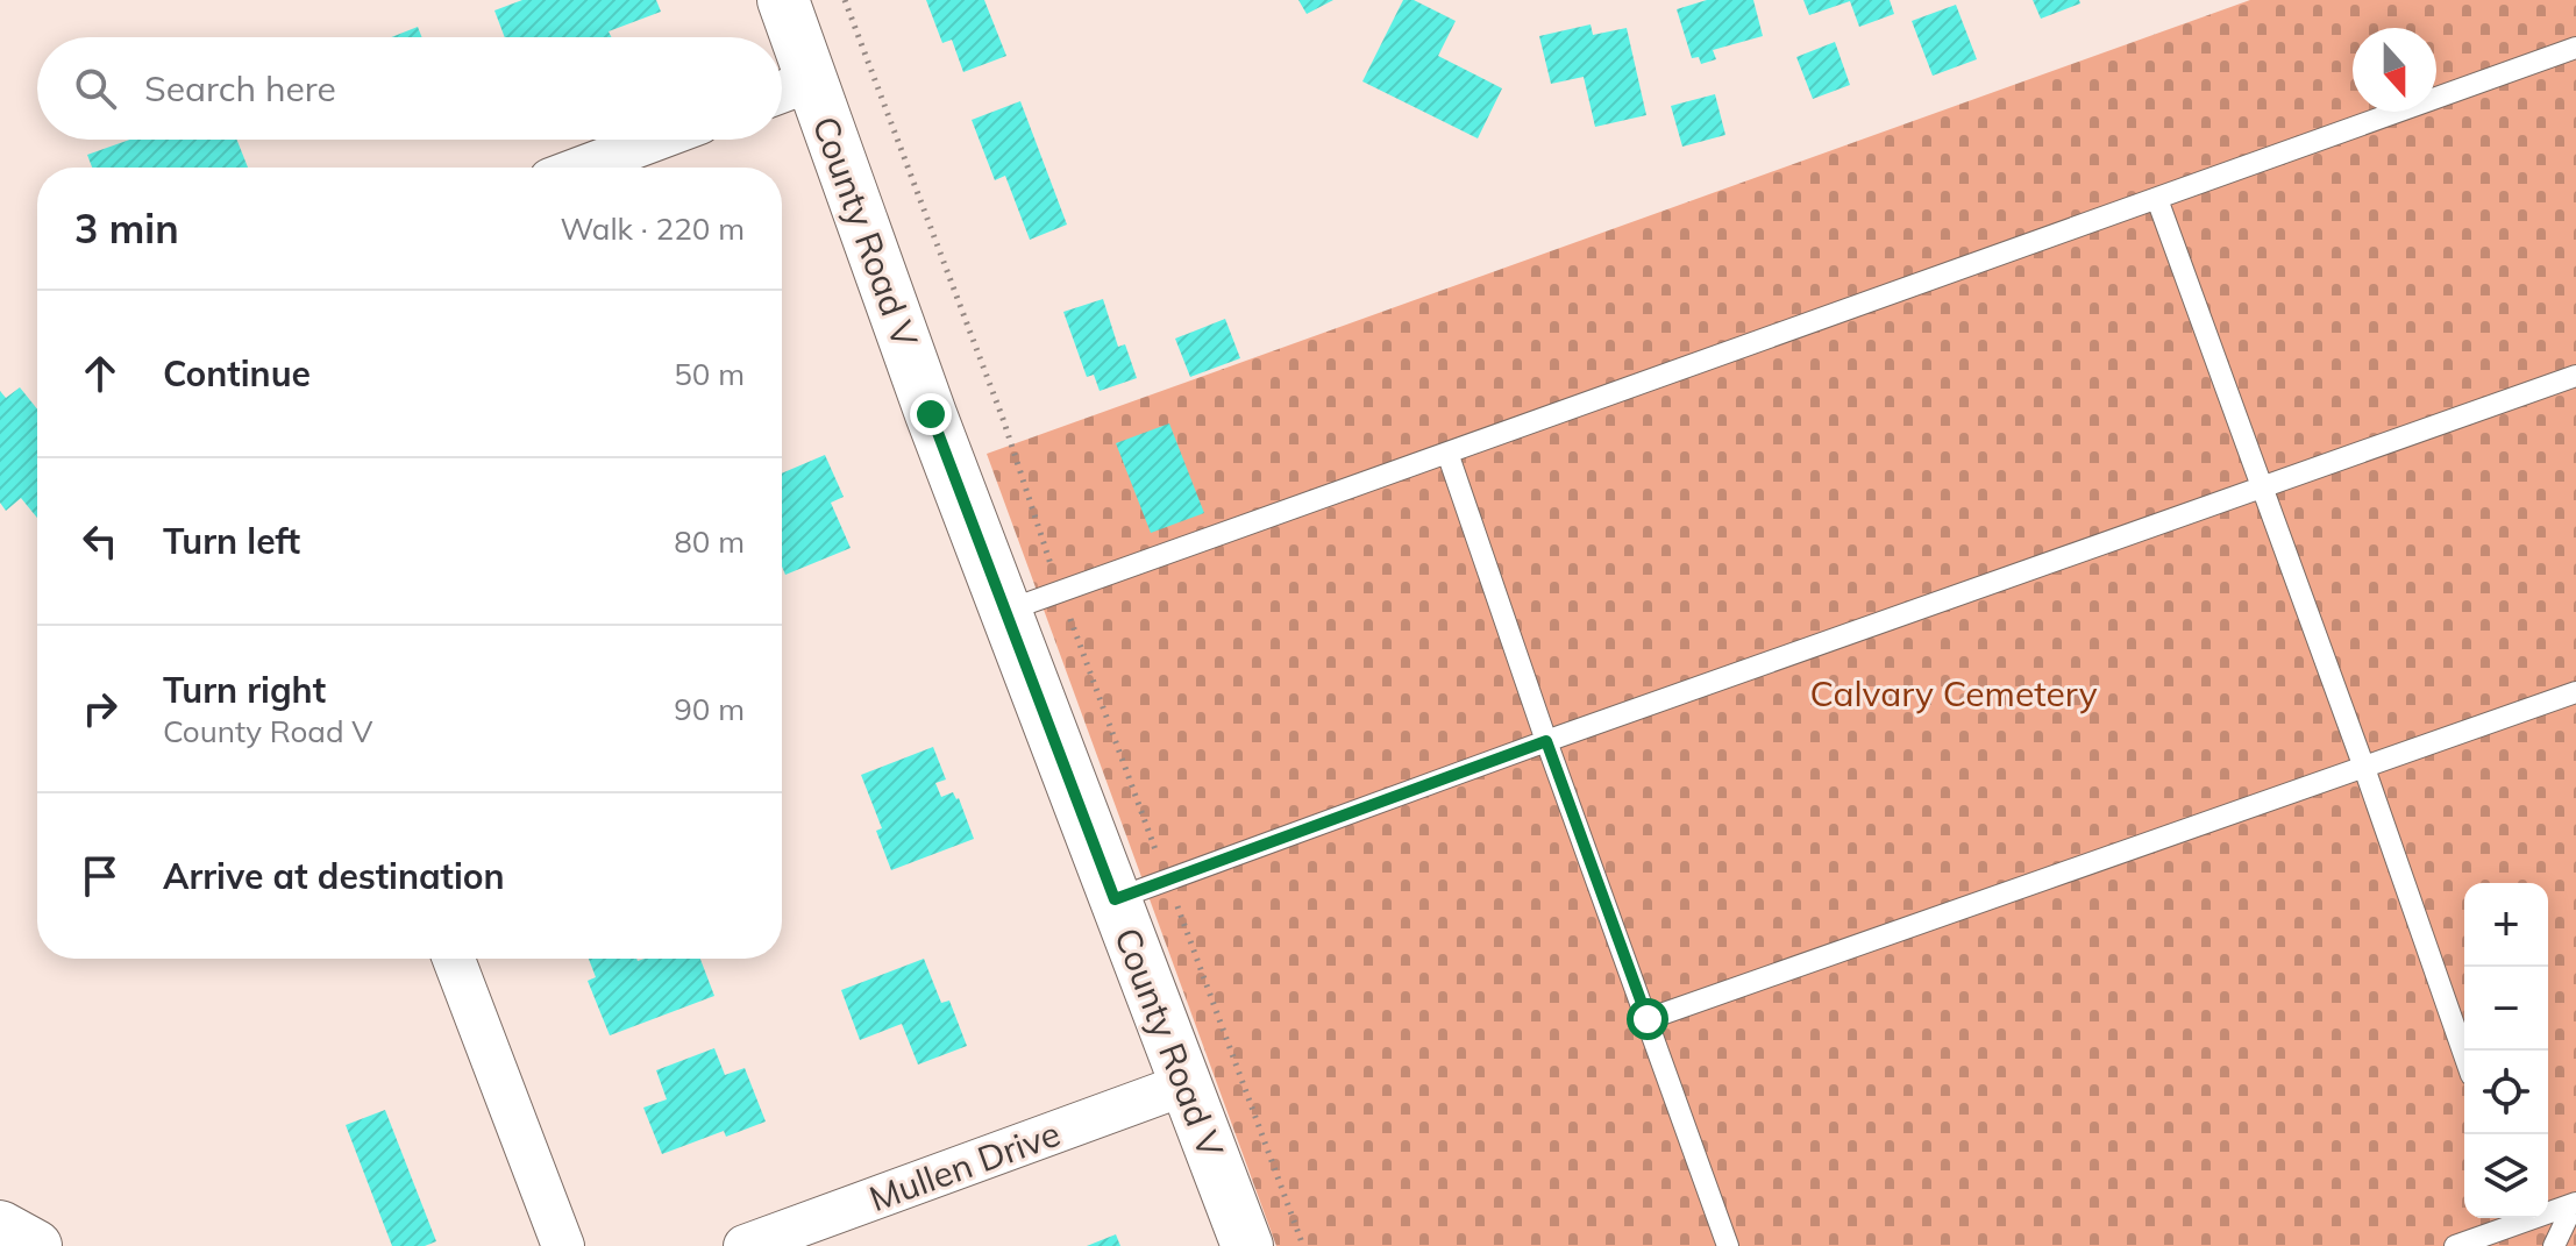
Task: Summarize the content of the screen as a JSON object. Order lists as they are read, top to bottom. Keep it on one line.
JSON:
{"streets":{"main road":["County Road V"],"street":["Mullen Drive"]},"crossings":[["County Road V","Mullen Drive"]],"parks":["Calvary Cemetery"],"north":"bottom","page":{"search":"Search here","heading":["3 min","Walk · 220 m"],"list":[["Continue","50 m"],["Turn left","80 m"],["Turn right","County Road V","90 m"],"Arrive at destination"],"map_buttons":["+","−"]}}
